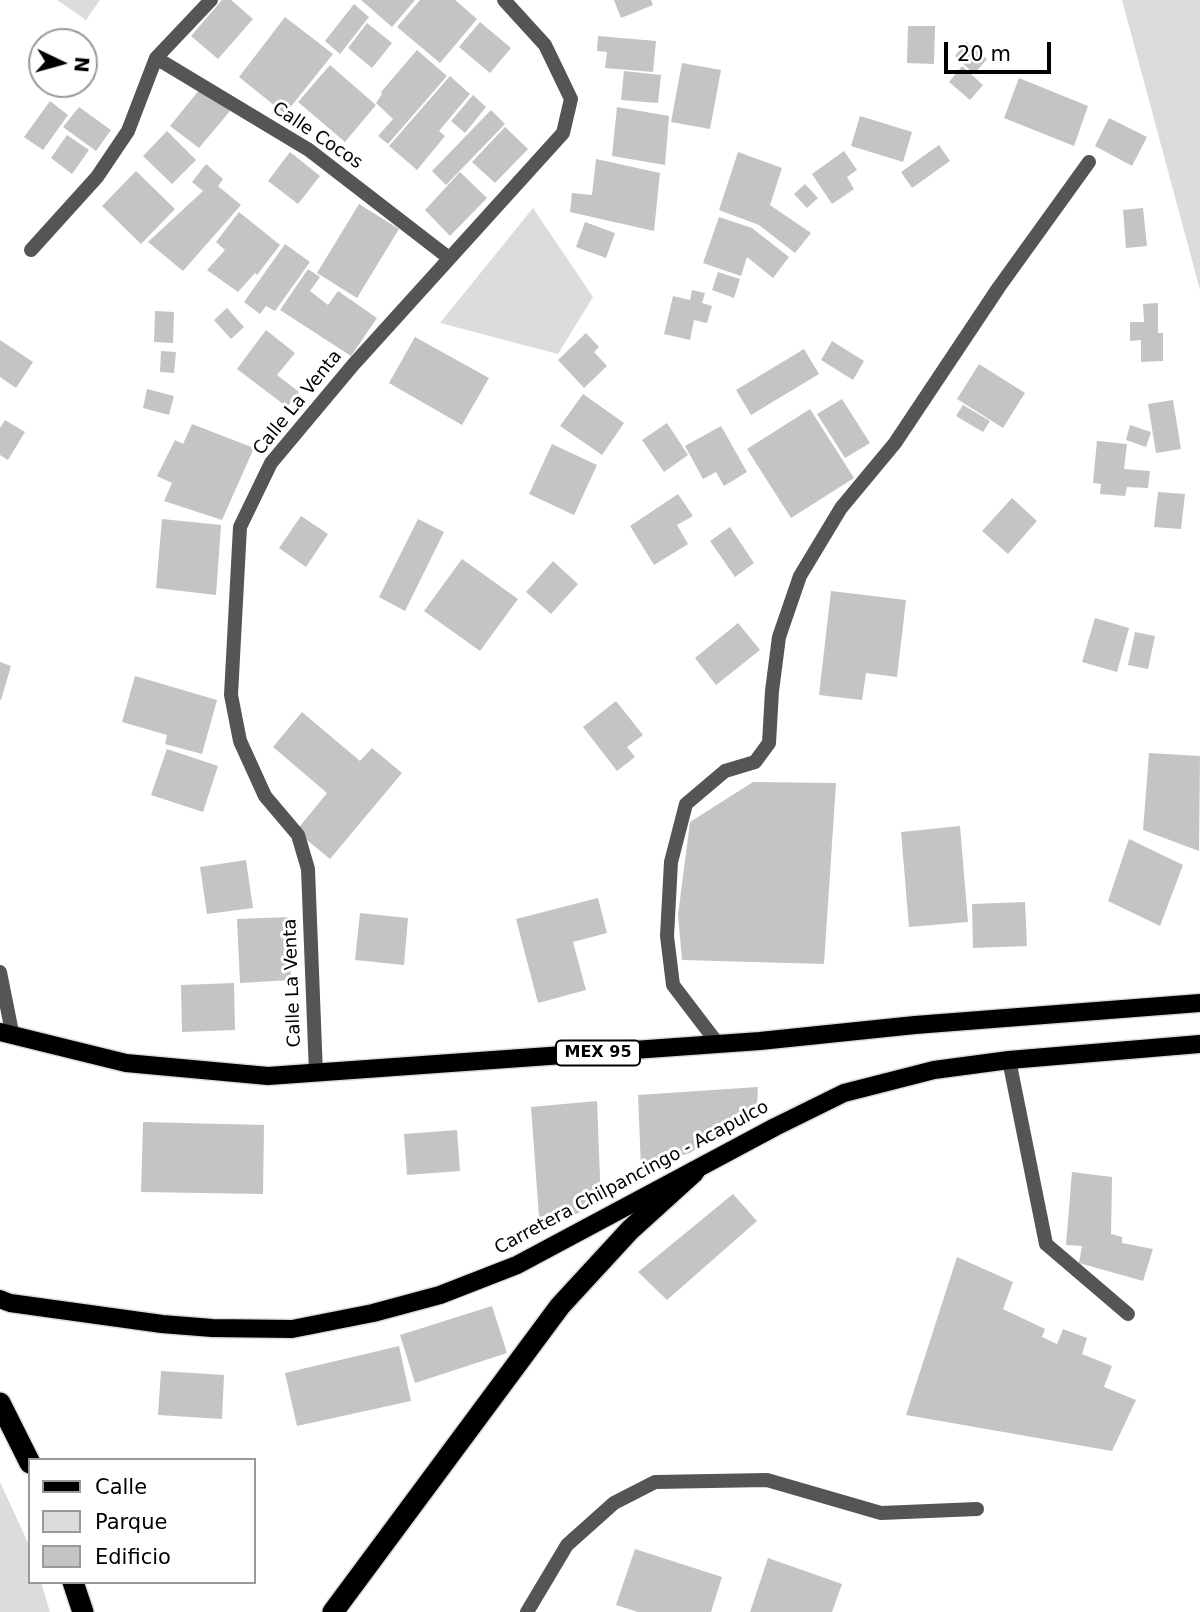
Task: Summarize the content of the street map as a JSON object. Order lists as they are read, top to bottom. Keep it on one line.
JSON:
{"streets":{"main road":["MEX 95","Carretera Chilpancingo - Acapulco"],"street":["Calle Cocos","Calle La Venta"]},"crossings":[["Calle Cocos","Calle La Venta"],["Calle La Venta","MEX 95"]],"legend":["Calle","Parque","Edificio"],"scale_bar":"20 m","north":"right"}
